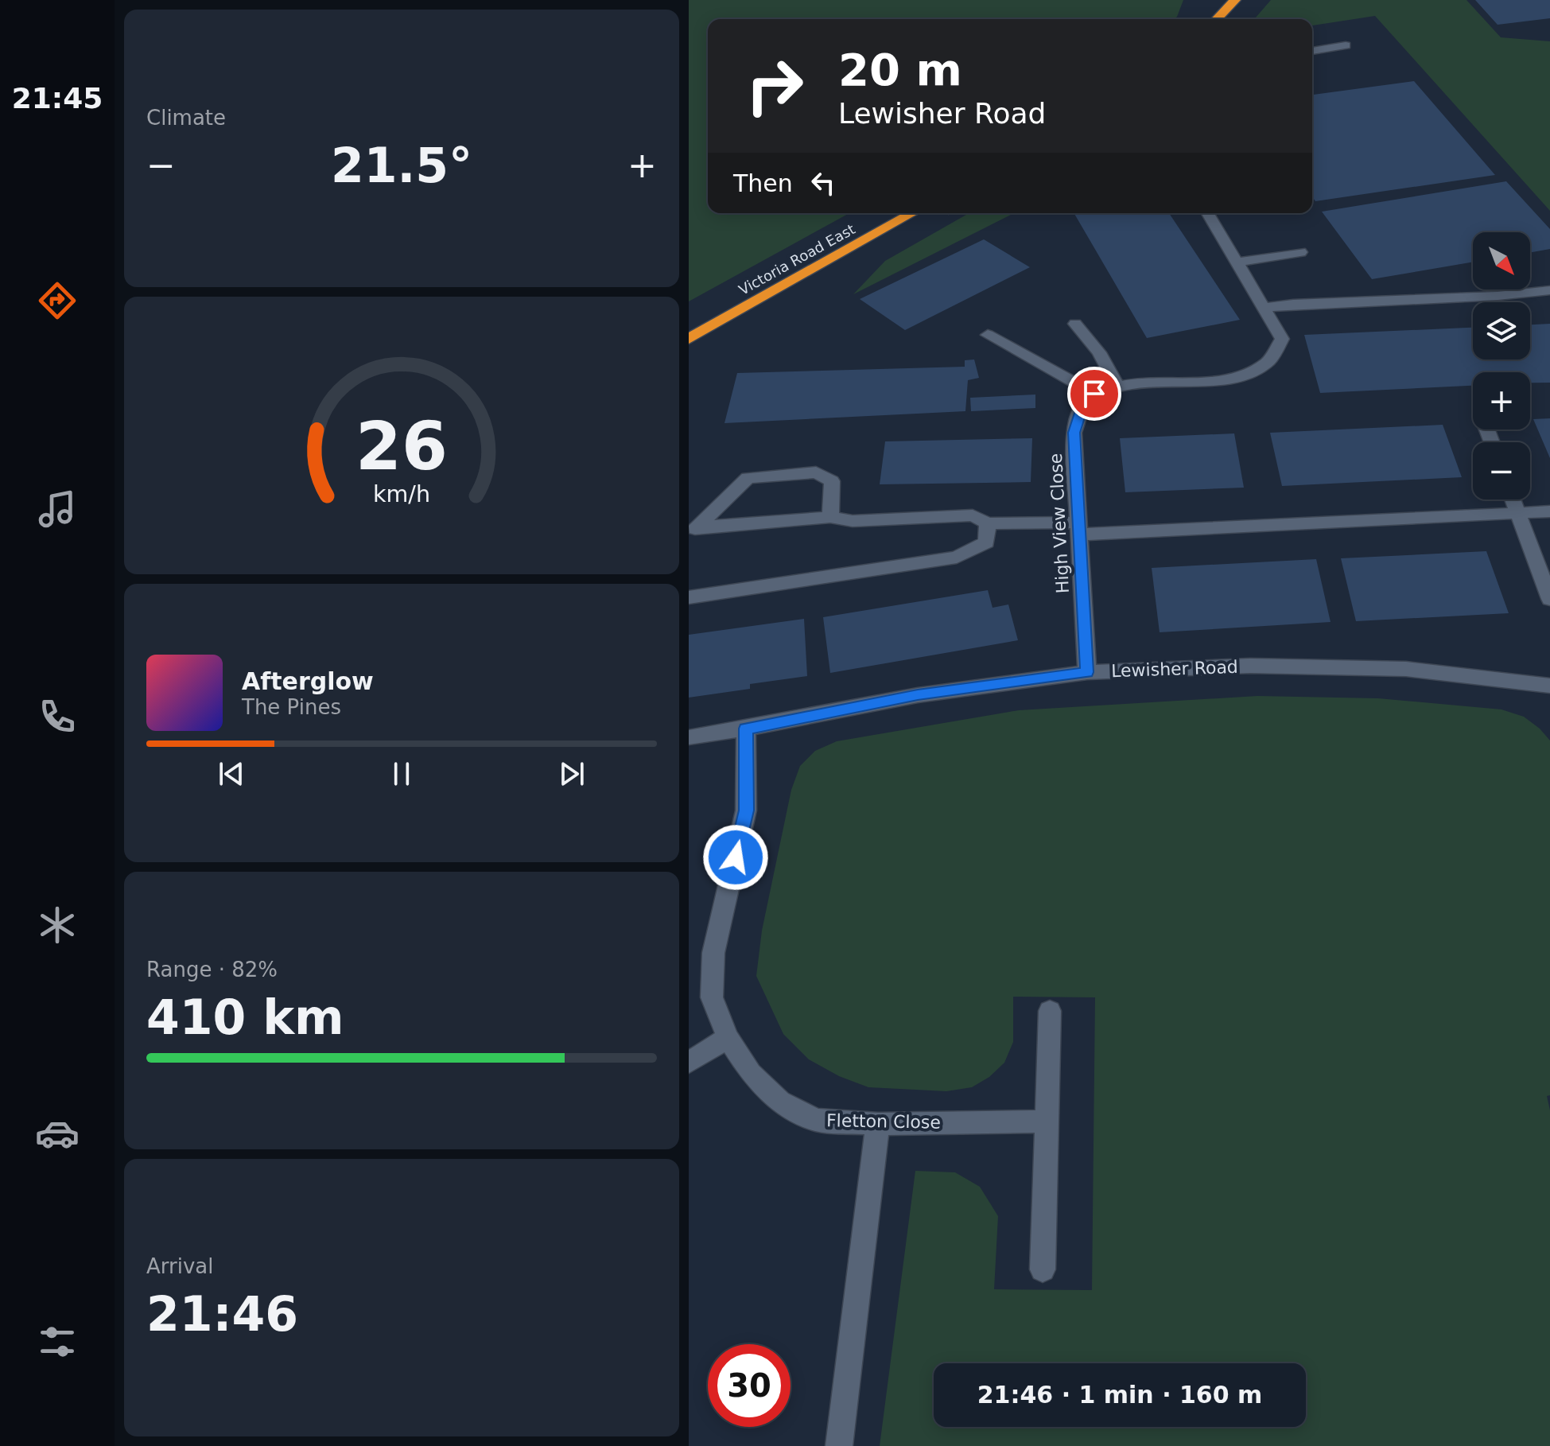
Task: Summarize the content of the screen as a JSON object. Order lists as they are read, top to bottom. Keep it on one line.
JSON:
{"streets":{"highway":["Victoria Road East"],"street":["High View Close","Lewisher Road","Fletton Close"]},"crossings":[["High View Close","Lewisher Road"],["Lewisher Road","Fletton Close"]],"north":"bottom right","page":{"tabs":"21:45","tile":["Climate",["Range · 82%","410 km"],["Arrival","21:46"]],"turn":["20 m","Lewisher Road"],"heat":["−","21.5°","+"],"then":"Then","map_buttons":["+","−"],"song":["Afterglow","The Pines"],"limit":"30","trip":"21:46 · 1 min · 160 m","gauge":["26","km/h"]}}
